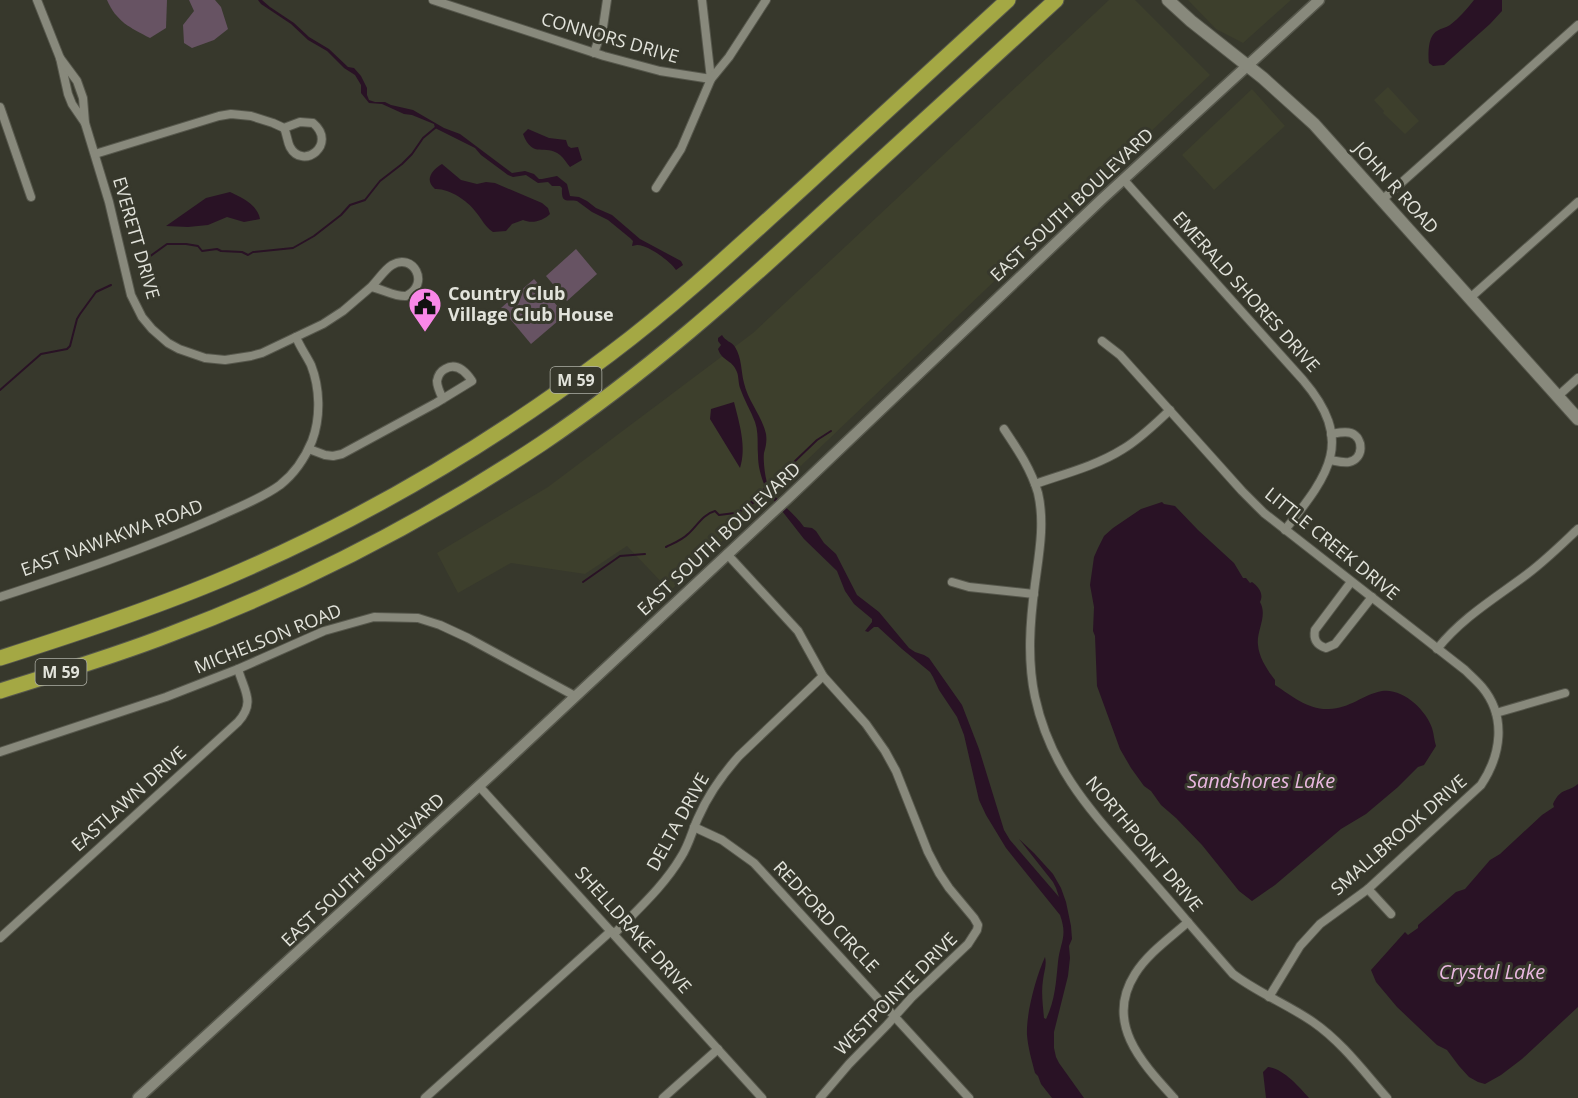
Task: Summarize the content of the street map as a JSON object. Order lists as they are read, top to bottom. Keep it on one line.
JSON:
{"streets":{"highway":["M 59"],"main road":["JOHN R ROAD"],"street":["CONNORS DRIVE","EAST SOUTH BOULEVARD","EVERETT DRIVE","EMERALD SHORES DRIVE","EAST NAWAKWA ROAD","LITTLE CREEK DRIVE","MICHELSON ROAD","EASTLAWN DRIVE","DELTA DRIVE","SMALLBROOK DRIVE","NORTHPOINT DRIVE","REDFORD CIRCLE","SHELLDRAKE DRIVE","WESTPOINTE DRIVE"]},"crossings":[["JOHN R ROAD","EAST SOUTH BOULEVARD"],["EAST SOUTH BOULEVARD","EMERALD SHORES DRIVE"],["EAST SOUTH BOULEVARD","MICHELSON ROAD"],["EAST SOUTH BOULEVARD","SHELLDRAKE DRIVE"],["EAST SOUTH BOULEVARD","WESTPOINTE DRIVE"],["EVERETT DRIVE","EAST NAWAKWA ROAD"],["EMERALD SHORES DRIVE","LITTLE CREEK DRIVE"],["LITTLE CREEK DRIVE","SMALLBROOK DRIVE"],["MICHELSON ROAD","EASTLAWN DRIVE"],["DELTA DRIVE","REDFORD CIRCLE"],["DELTA DRIVE","SHELLDRAKE DRIVE"],["DELTA DRIVE","WESTPOINTE DRIVE"],["SMALLBROOK DRIVE","NORTHPOINT DRIVE"],["REDFORD CIRCLE","WESTPOINTE DRIVE"]],"water":["Sandshores Lake","Crystal Lake"],"places":{"public building":["Country Club Village Club House"]}}
